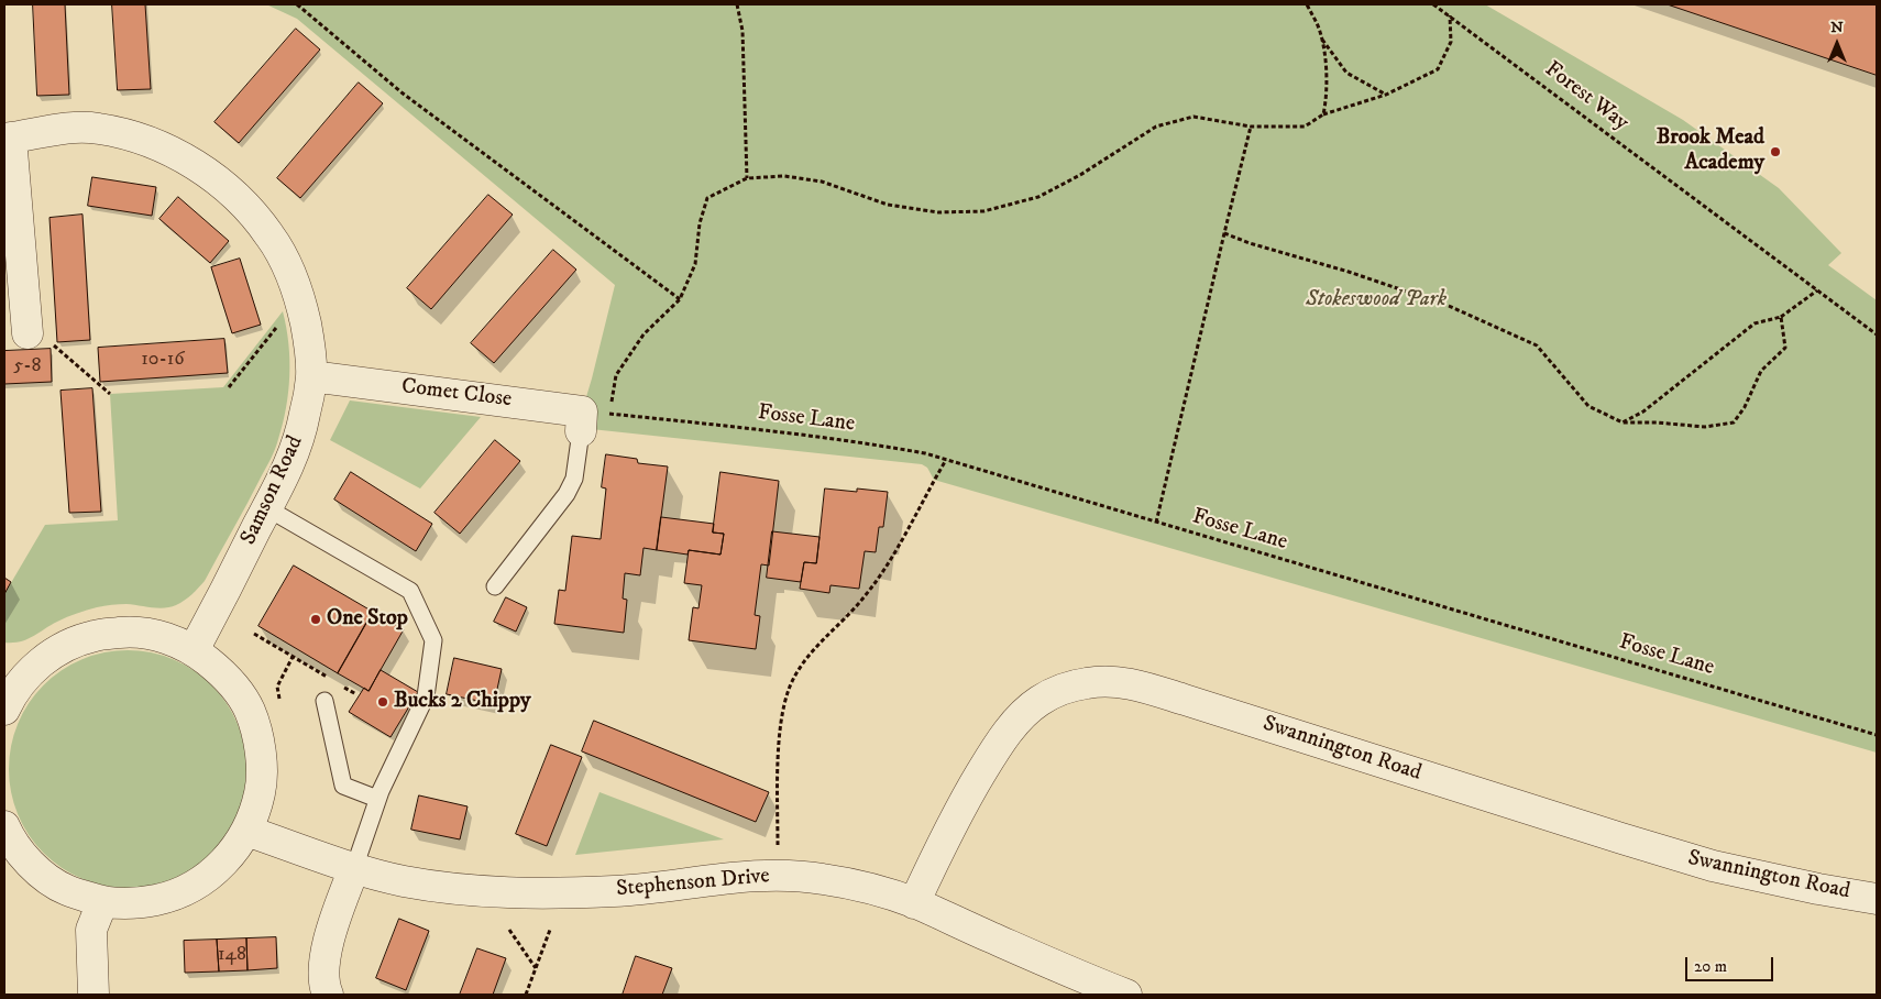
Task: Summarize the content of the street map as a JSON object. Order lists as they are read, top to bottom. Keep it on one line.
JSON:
{"streets":{"street":["Comet Close","Samson Road","Swannington Road","Stephenson Drive"],"path":["Forest Way","Fosse Lane"]},"crossings":[["Comet Close","Fosse Lane"],["Comet Close","Samson Road"],["Swannington Road","Stephenson Drive"]],"parks":["Stokeswood Park"],"places":["Brook Mead Academy","One Stop","Bucks 2 Chippy"],"house_numbers":["10-16","5-8","148"],"scale_bar":"20 m","north":"top"}
